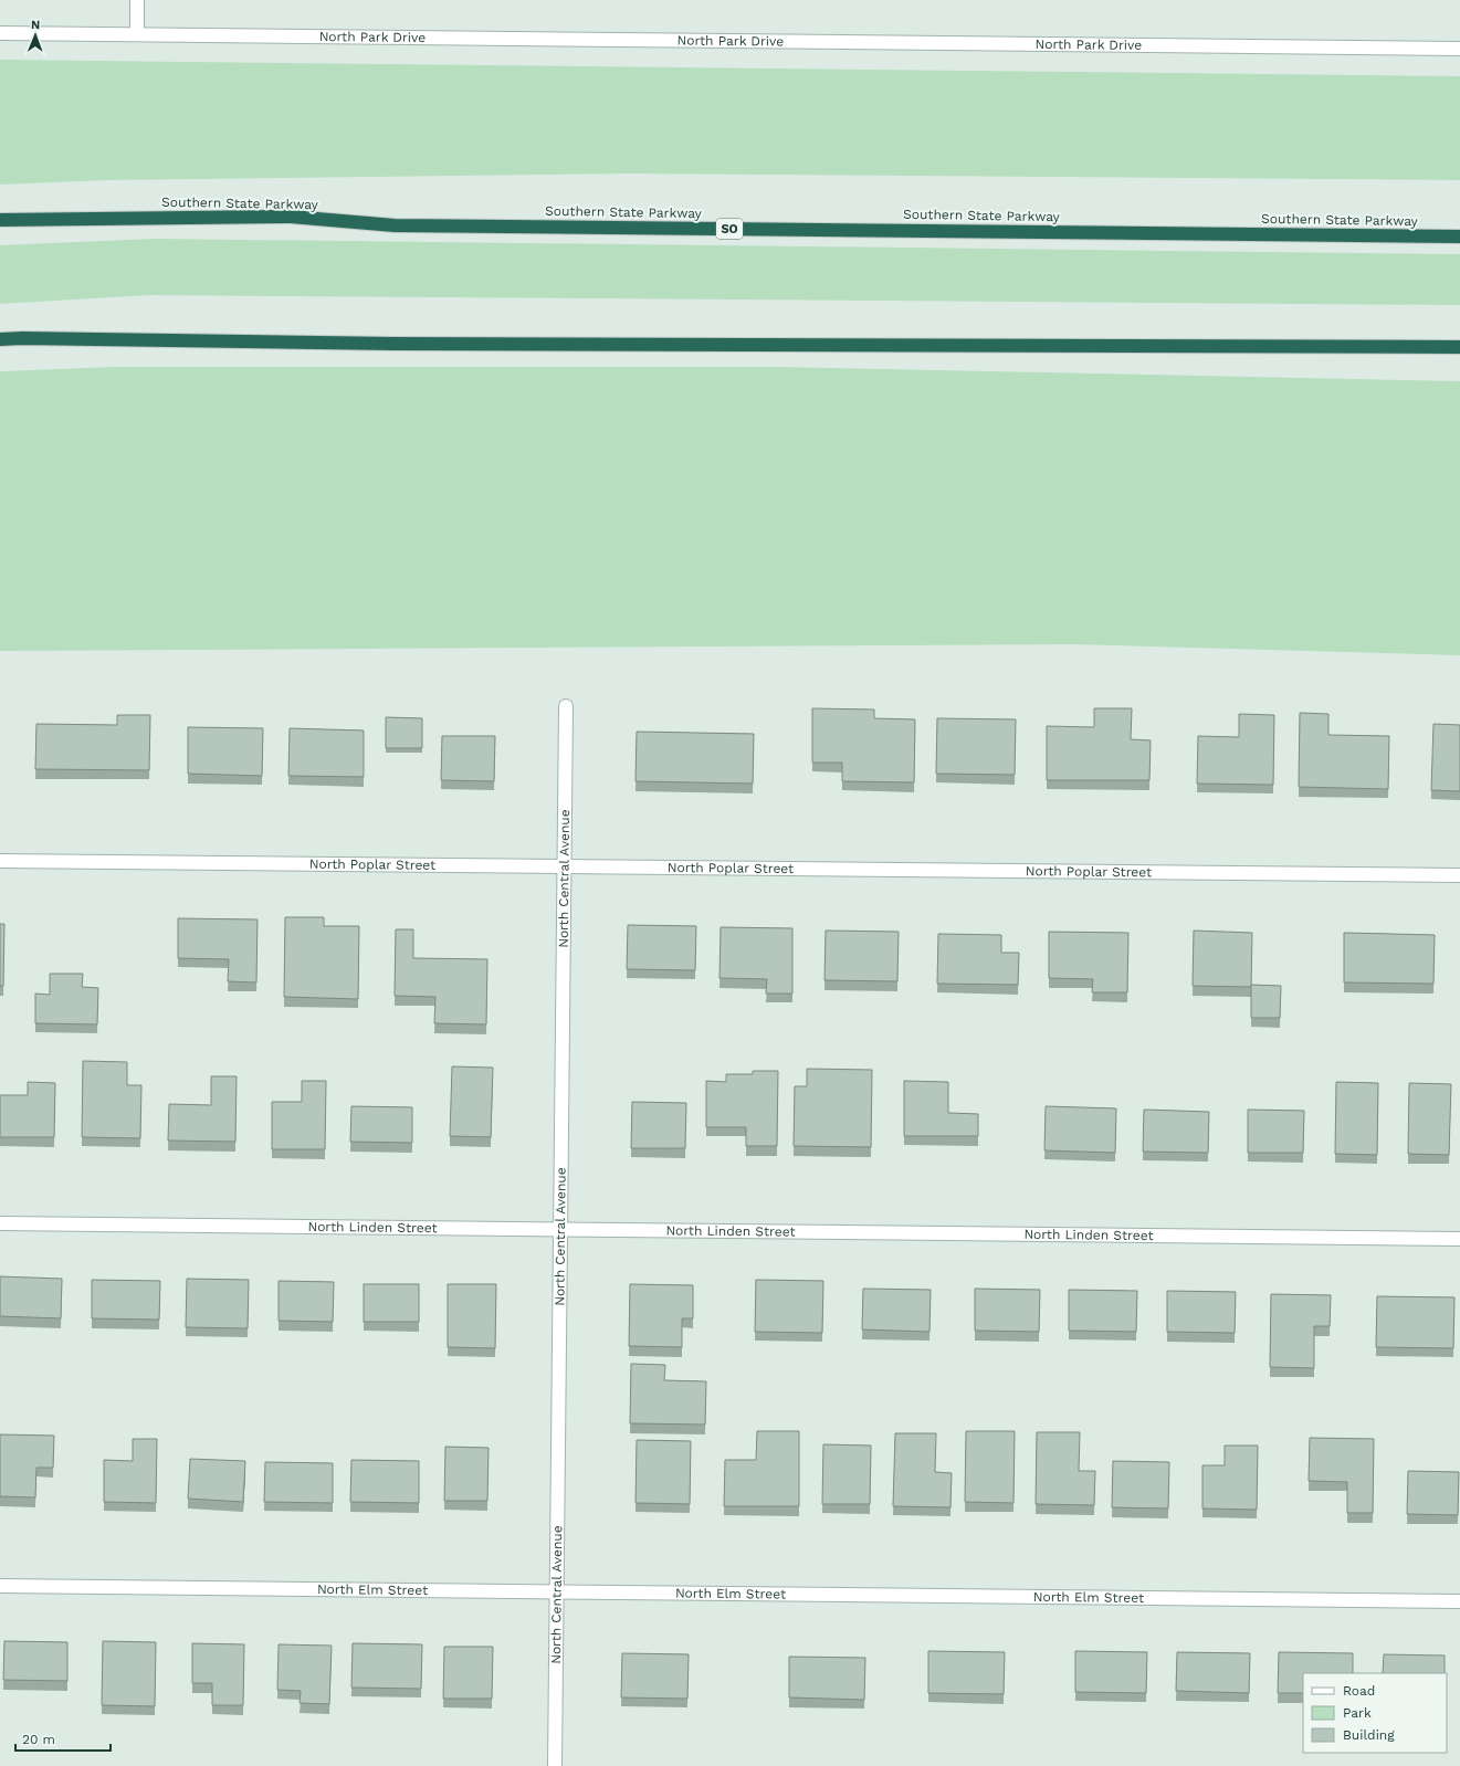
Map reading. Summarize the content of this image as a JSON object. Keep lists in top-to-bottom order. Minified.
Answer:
{"streets":{"highway":["Southern State Parkway","SO"],"street":["North Park Drive","North Poplar Street","North Central Avenue","North Linden Street","North Elm Street"]},"crossings":[["North Poplar Street","North Central Avenue"],["North Central Avenue","North Linden Street"],["North Central Avenue","North Elm Street"]],"legend":["Road","Park","Building"],"scale_bar":"20 m","north":"top"}
